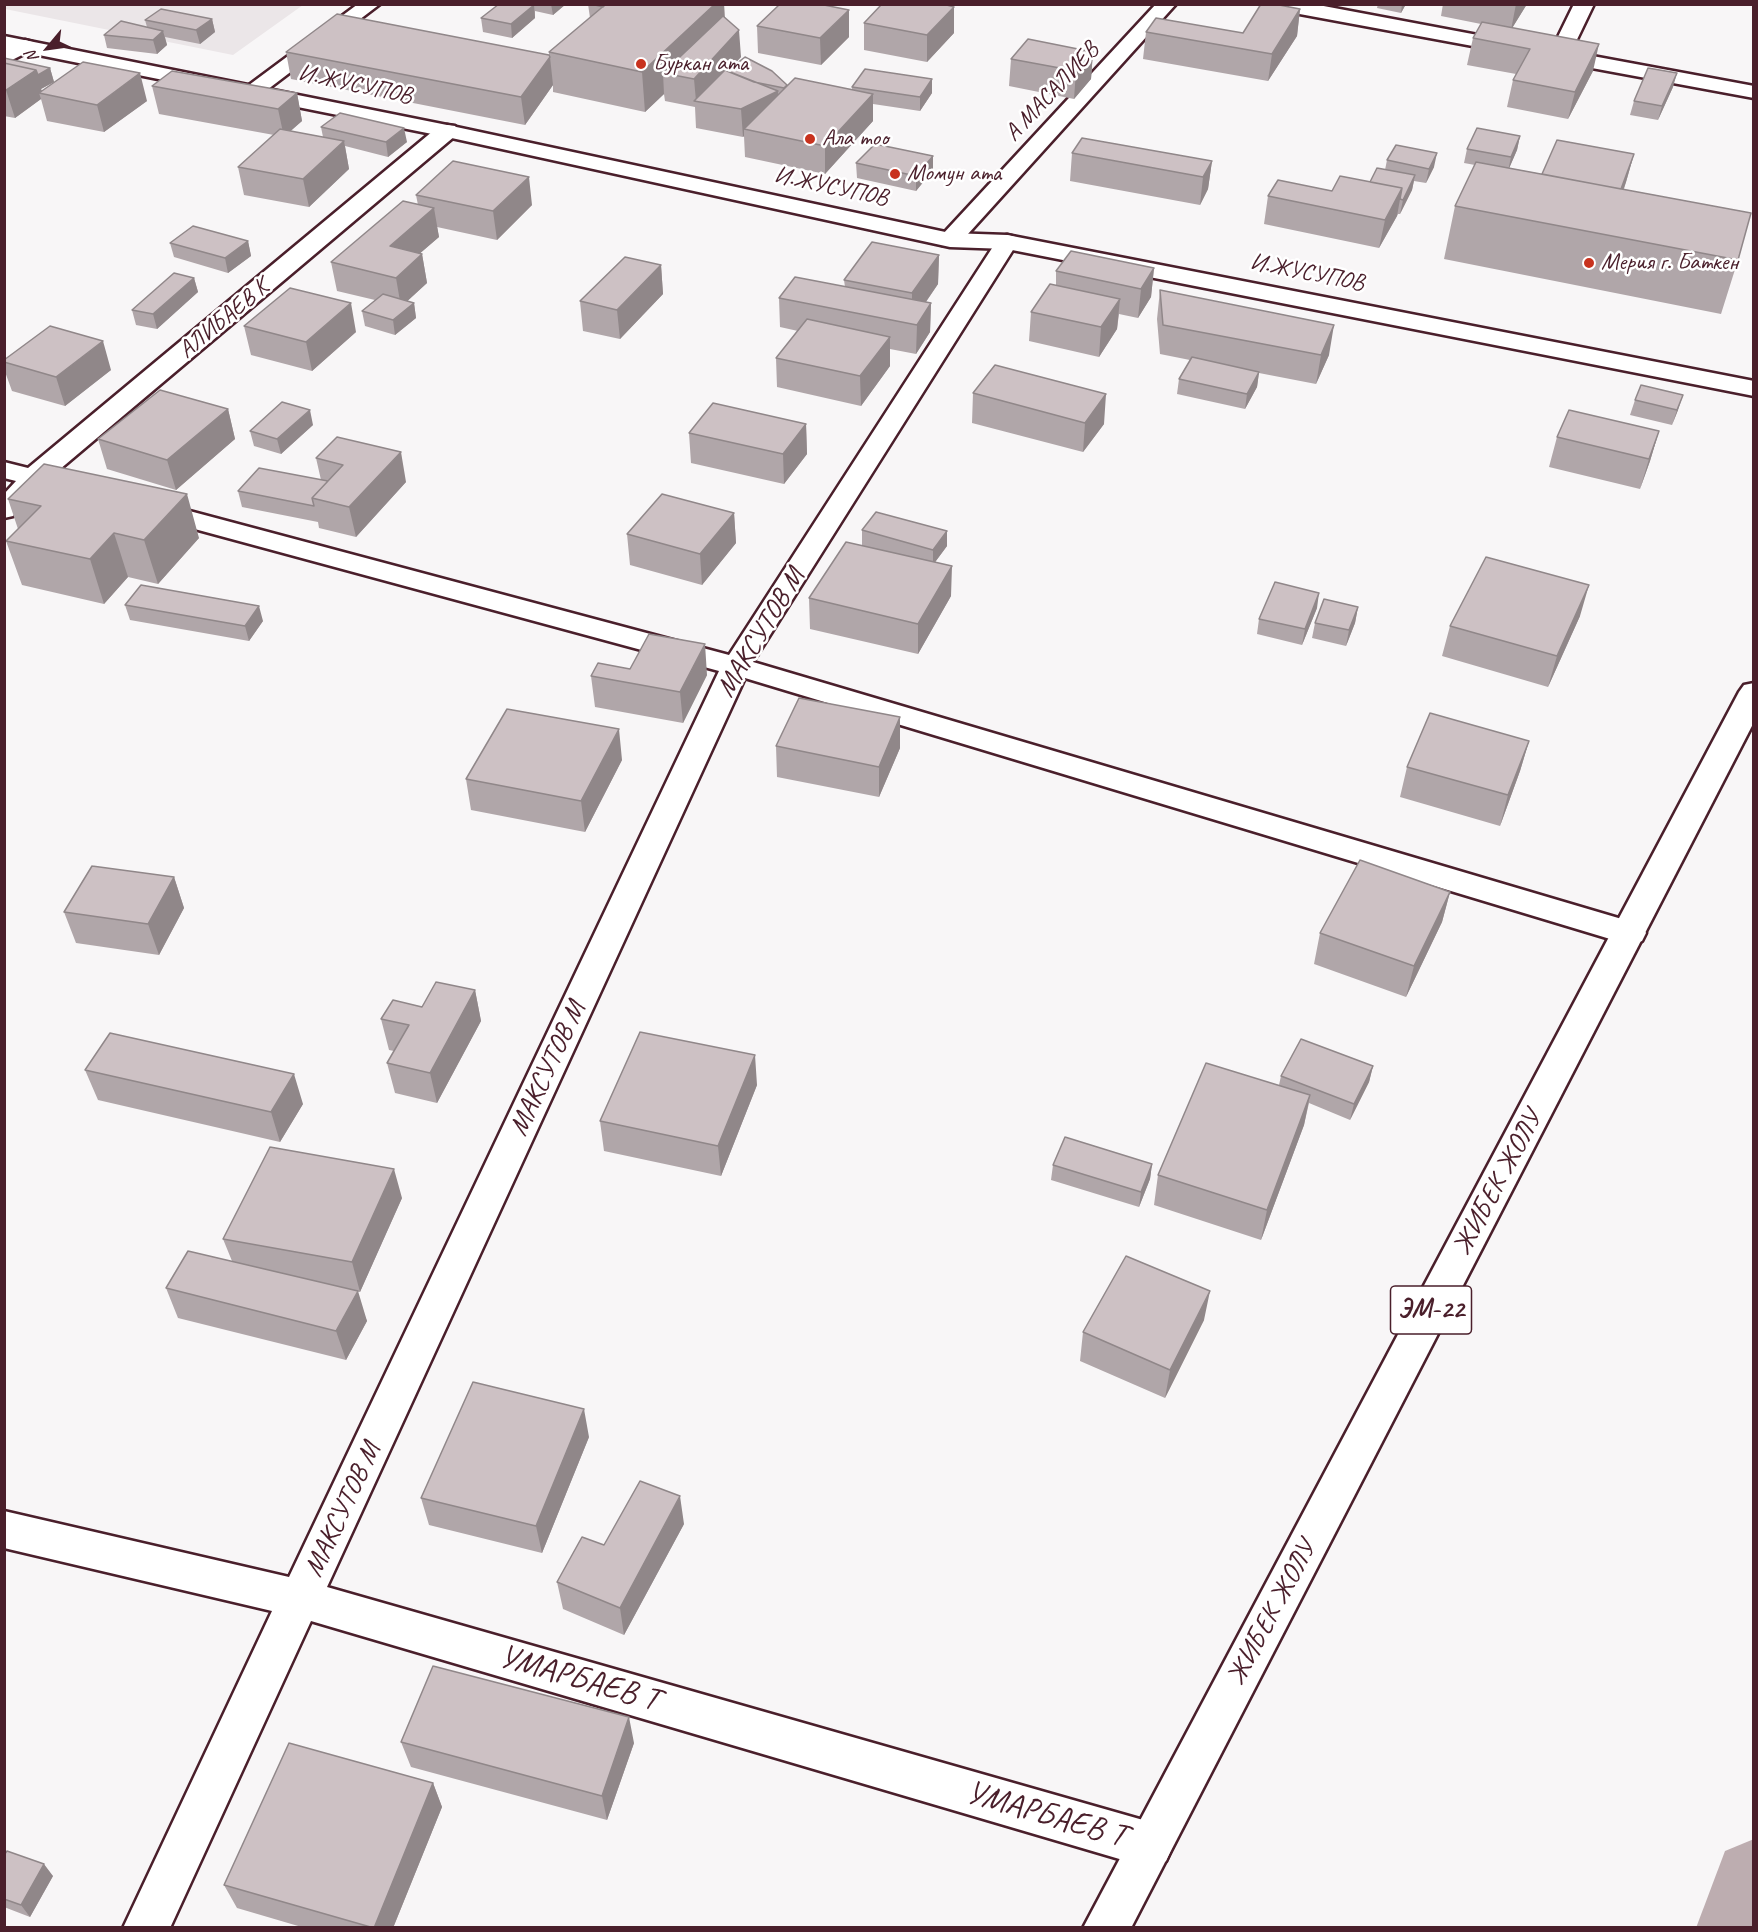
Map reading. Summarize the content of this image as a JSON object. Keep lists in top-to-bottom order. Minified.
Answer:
{"streets":{"street":["И.ЖУСУПОВ","А МАСАЛИЕВ","АЛИБАЕВ К","МАКСУТОВ М","ЖИБЕК ЖОЛУ","ЭМ-22","УМАРБАЕВ Т"]},"crossings":[["И.ЖУСУПОВ","А МАСАЛИЕВ"],["И.ЖУСУПОВ","АЛИБАЕВ К"],["И.ЖУСУПОВ","МАКСУТОВ М"],["МАКСУТОВ М","УМАРБАЕВ Т"],["ЖИБЕК ЖОЛУ","УМАРБАЕВ Т"]],"places":["Буркан ата","Ала тоо","Момун ата","Мерия г. Бaткен"],"north":"bottom left"}
